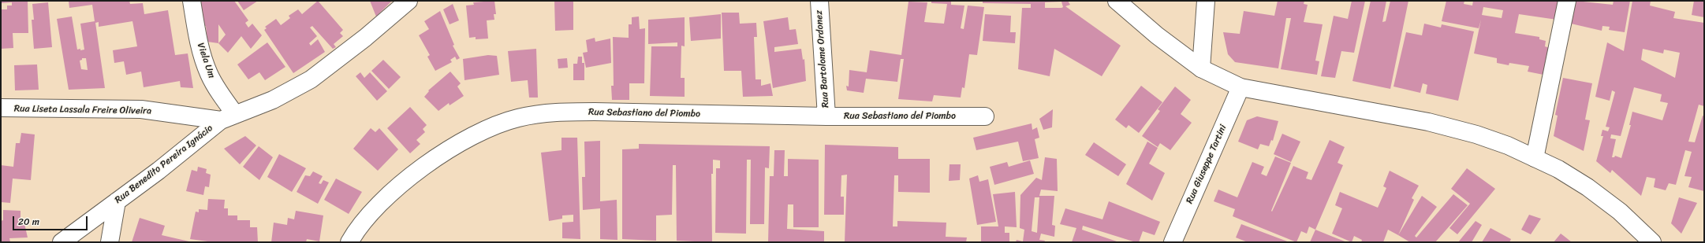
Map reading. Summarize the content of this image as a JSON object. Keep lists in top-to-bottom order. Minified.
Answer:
{"streets":{"street":["Rua Bartolome Ordonez","Viela Um","Rua Liseta Lassala Freire Oliveira","Rua Sebastiano del Piombo","Rua Benedito Pereira Ignácio","Rua Giuseppe Tartini"]},"crossings":[["Rua Bartolome Ordonez","Rua Sebastiano del Piombo"],["Viela Um","Rua Liseta Lassala Freire Oliveira"],["Viela Um","Rua Benedito Pereira Ignácio"],["Rua Liseta Lassala Freire Oliveira","Rua Benedito Pereira Ignácio"]],"scale_bar":"20 m"}
